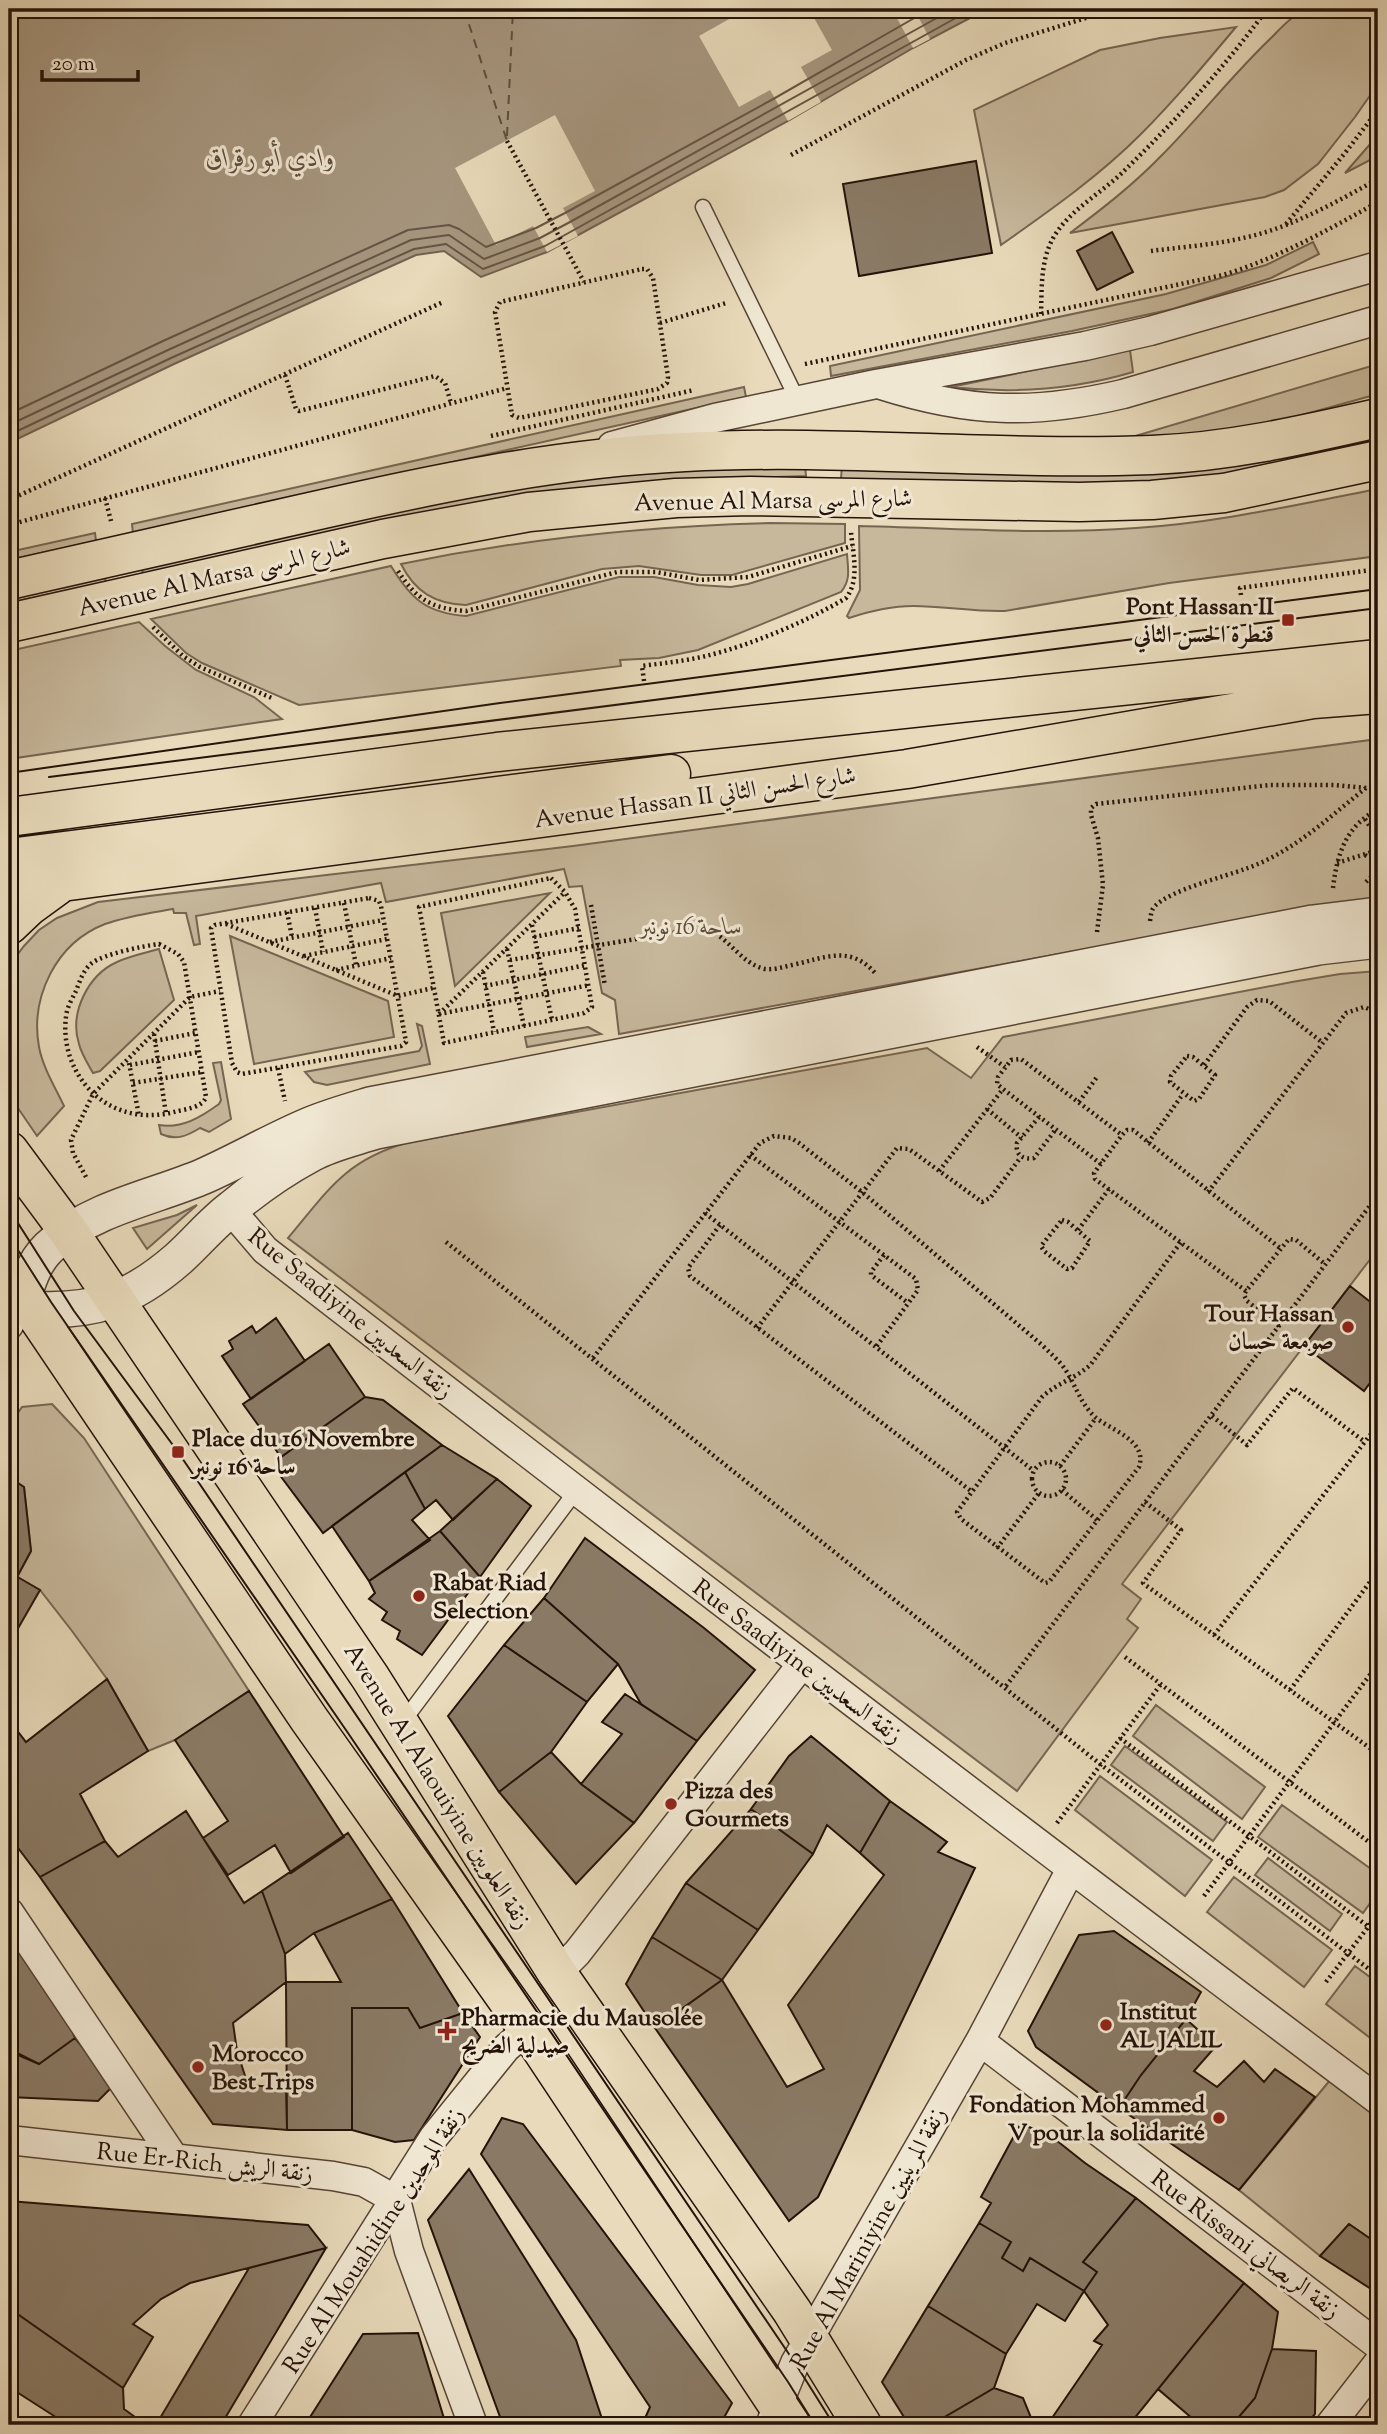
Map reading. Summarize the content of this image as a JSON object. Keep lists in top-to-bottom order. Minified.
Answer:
{"streets":{"main road":["Avenue Al Marsa شارع المرسى","Avenue Hassan II شارع الحسن الثاني","Avenue Al Alaouiyine زنقة العلويين"],"street":["Rue Saadiyine زنقة السعديين","Rue Er-Rich زنقة الريش","Rue Al Mariniyine زنقة المرينيين","Rue Al Mouahidine زنقة الموحدين","Rue Rissani زنقة الريصاني"]},"crossings":[["Rue Saadiyine زنقة السعديين","Rue Al Mariniyine زنقة المرينيين"],["Avenue Al Alaouiyine زنقة العلويين","Rue Al Mariniyine زنقة المرينيين"],["Rue Er-Rich زنقة الريش","Rue Al Mouahidine زنقة الموحدين"],["Rue Al Mariniyine زنقة المرينيين","Rue Rissani زنقة الريصاني"]],"water":["وادي أبو رقراق"],"parks":["ساحة 16 نونبر"],"places":{"transit":["Pont Hassan II قنطرة الحسن الثاني","Place du 16 Novembre ساحة 16 نونبر"],"other":["Tour Hassan صومعة حسان","Rabat Riad Selection","Pizza des Gourmets","Institut AL JALIL","Morocco Best Trips","Fondation Mohammed V pour la solidarité"],"health":["Pharmacie du Mausolée صيدلية الضريح"]},"scale_bar":"20 m"}
